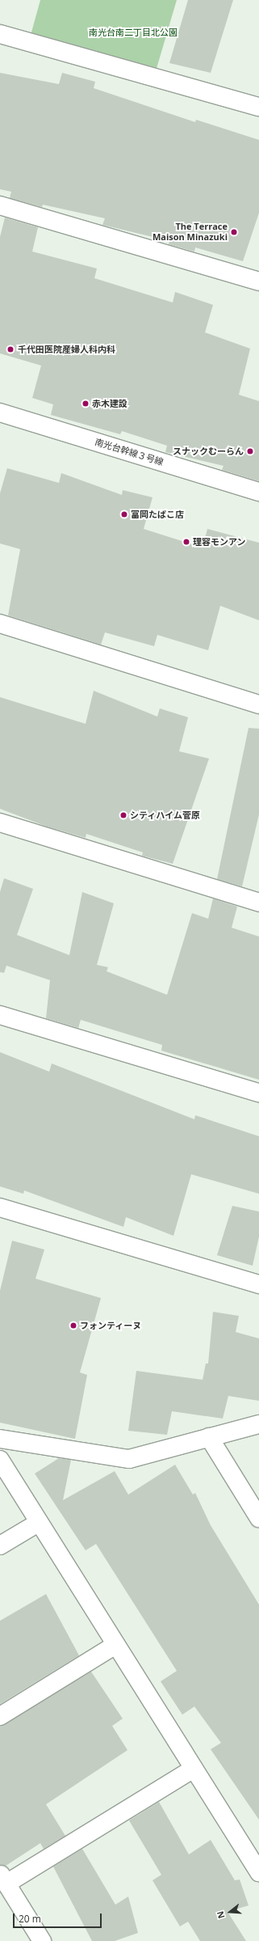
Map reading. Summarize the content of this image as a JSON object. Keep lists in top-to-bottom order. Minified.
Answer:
{"streets":{"street":["南光台幹線３号線"]},"parks":["南光台南二丁目北公園"],"places":["The Terrace Maison Minazuki","千代田医院産婦人科内科","赤木建設","スナックむーらん","冨岡たばこ店","理容モンアン","シティハイム菅原","フォンティーヌ"],"scale_bar":"20 m","north":"left"}
